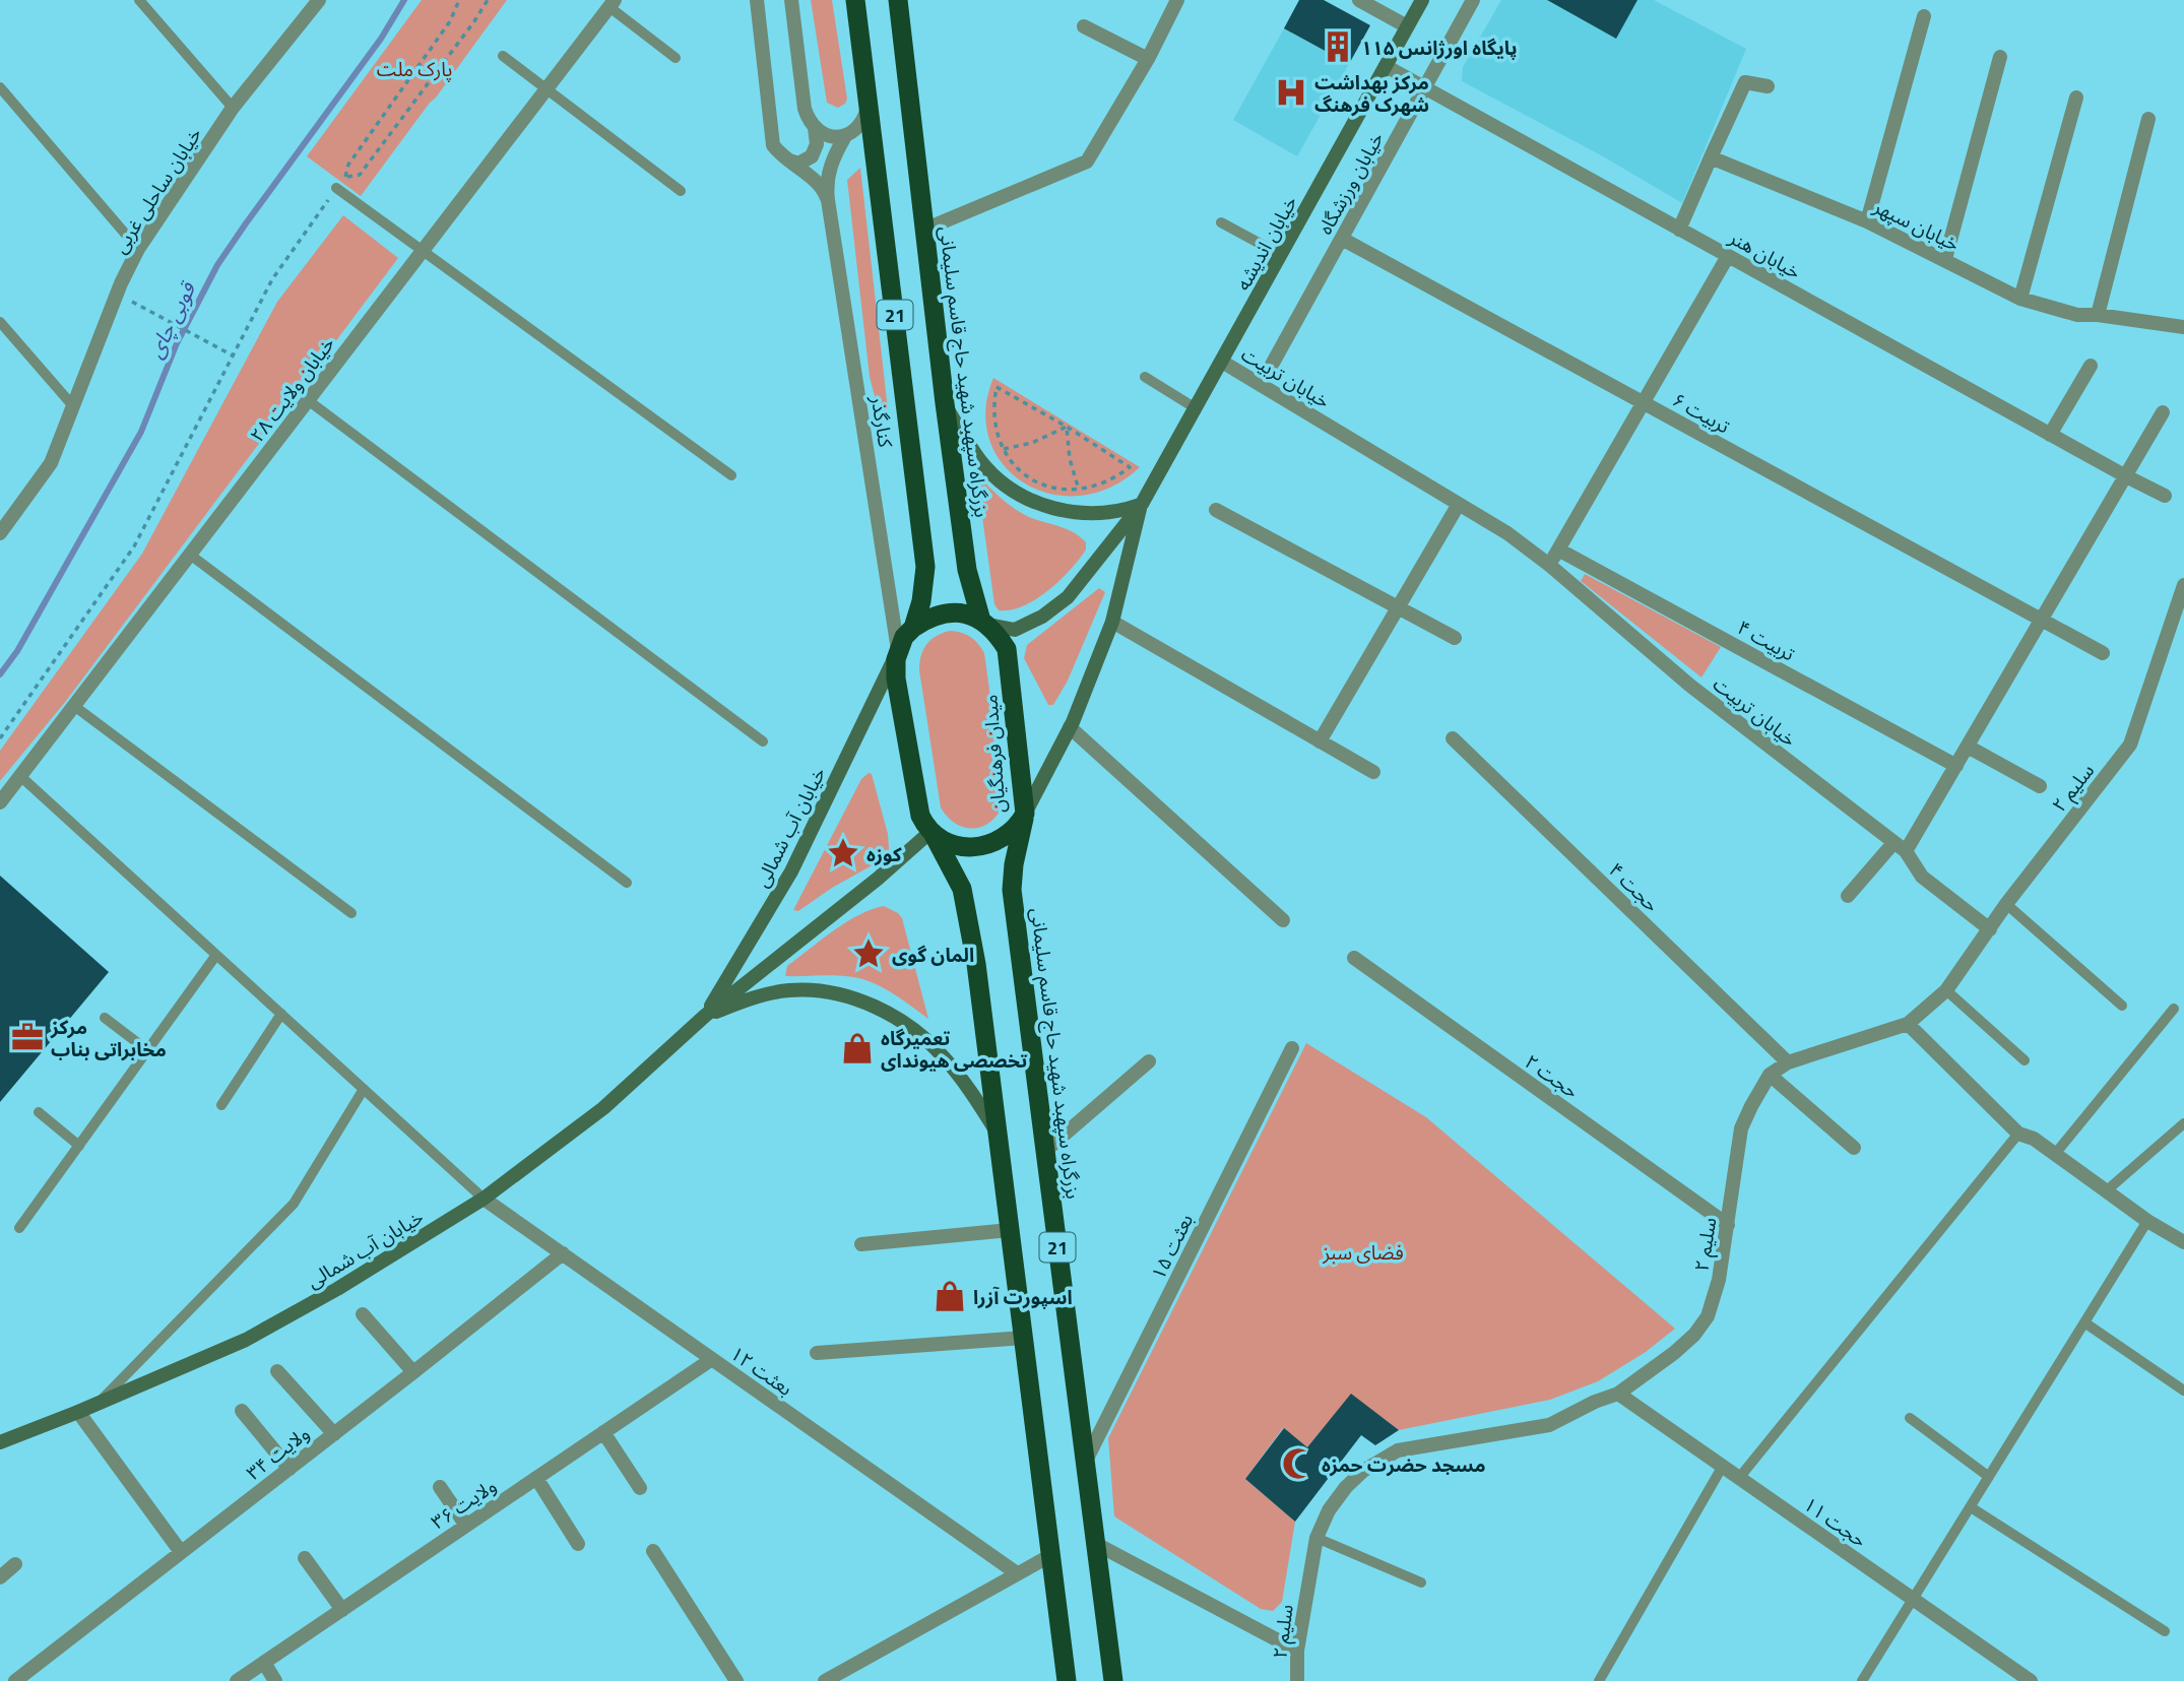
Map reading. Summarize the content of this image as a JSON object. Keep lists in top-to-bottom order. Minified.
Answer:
{"streets":{"highway":["21","بزرگراه سپهبد شهید حاج قاسم سلیمانی","میدان فرهنگیان"],"main road":["خیابان اندیشه","خیابان آب شمالی"],"street":["خیابان ورزشگاه","خیابان ساحلی غربی","خیابان سپهر","خیابان هنر","خیابان تربیت","خیابان ولایت ۲۸","تربیت ۶","کنارگذر","تربیت ۴","سلیم ۲","حجت ۴","حجت ۲","بعثت ۱۵","بعثت ۱۲","ولایت ۳۴","ولایت ۳۶","حجت ۱۱"]},"crossings":[["خیابان ورزشگاه","خیابان هنر"],["خیابان ورزشگاه","خیابان تربیت"],["خیابان ورزشگاه","تربیت ۶"],["خیابان اندیشه","خیابان هنر"],["خیابان اندیشه","بزرگراه سپهبد شهید حاج قاسم سلیمانی"],["خیابان اندیشه","خیابان تربیت"],["خیابان اندیشه","میدان فرهنگیان"],["21","کنارگذر"],["21","میدان فرهنگیان"],["21","خیابان آب شمالی"],["بزرگراه سپهبد شهید حاج قاسم سلیمانی","میدان فرهنگیان"],["بزرگراه سپهبد شهید حاج قاسم سلیمانی","بعثت ۱۵"],["خیابان تربیت","سلیم ۲"],["کنارگذر","خیابان آب شمالی"],["میدان فرهنگیان","خیابان آب شمالی"],["سلیم ۲","حجت ۴"],["سلیم ۲","حجت ۲"],["سلیم ۲","حجت ۱۱"],["خیابان آب شمالی","بعثت ۱۲"],["بعثت ۱۲","ولایت ۳۴"],["بعثت ۱۲","ولایت ۳۶"]],"water":["قوبی چای"],"parks":["پارک ملت","فضای سبز"],"places":{"building":["پایگاه اورژانس ۱۱۵"],"hospital":["مرکز بهداشت شهرک فرهنگ"],"place":["کوزه","المان گوی"],"office":["مرکز مخابراتی بناب"],"shop":["تعمیرگاه تخصصی هیوندای","اسپورت آزرا"],"mosque":["مسجد حضرت حمزه"]}}
